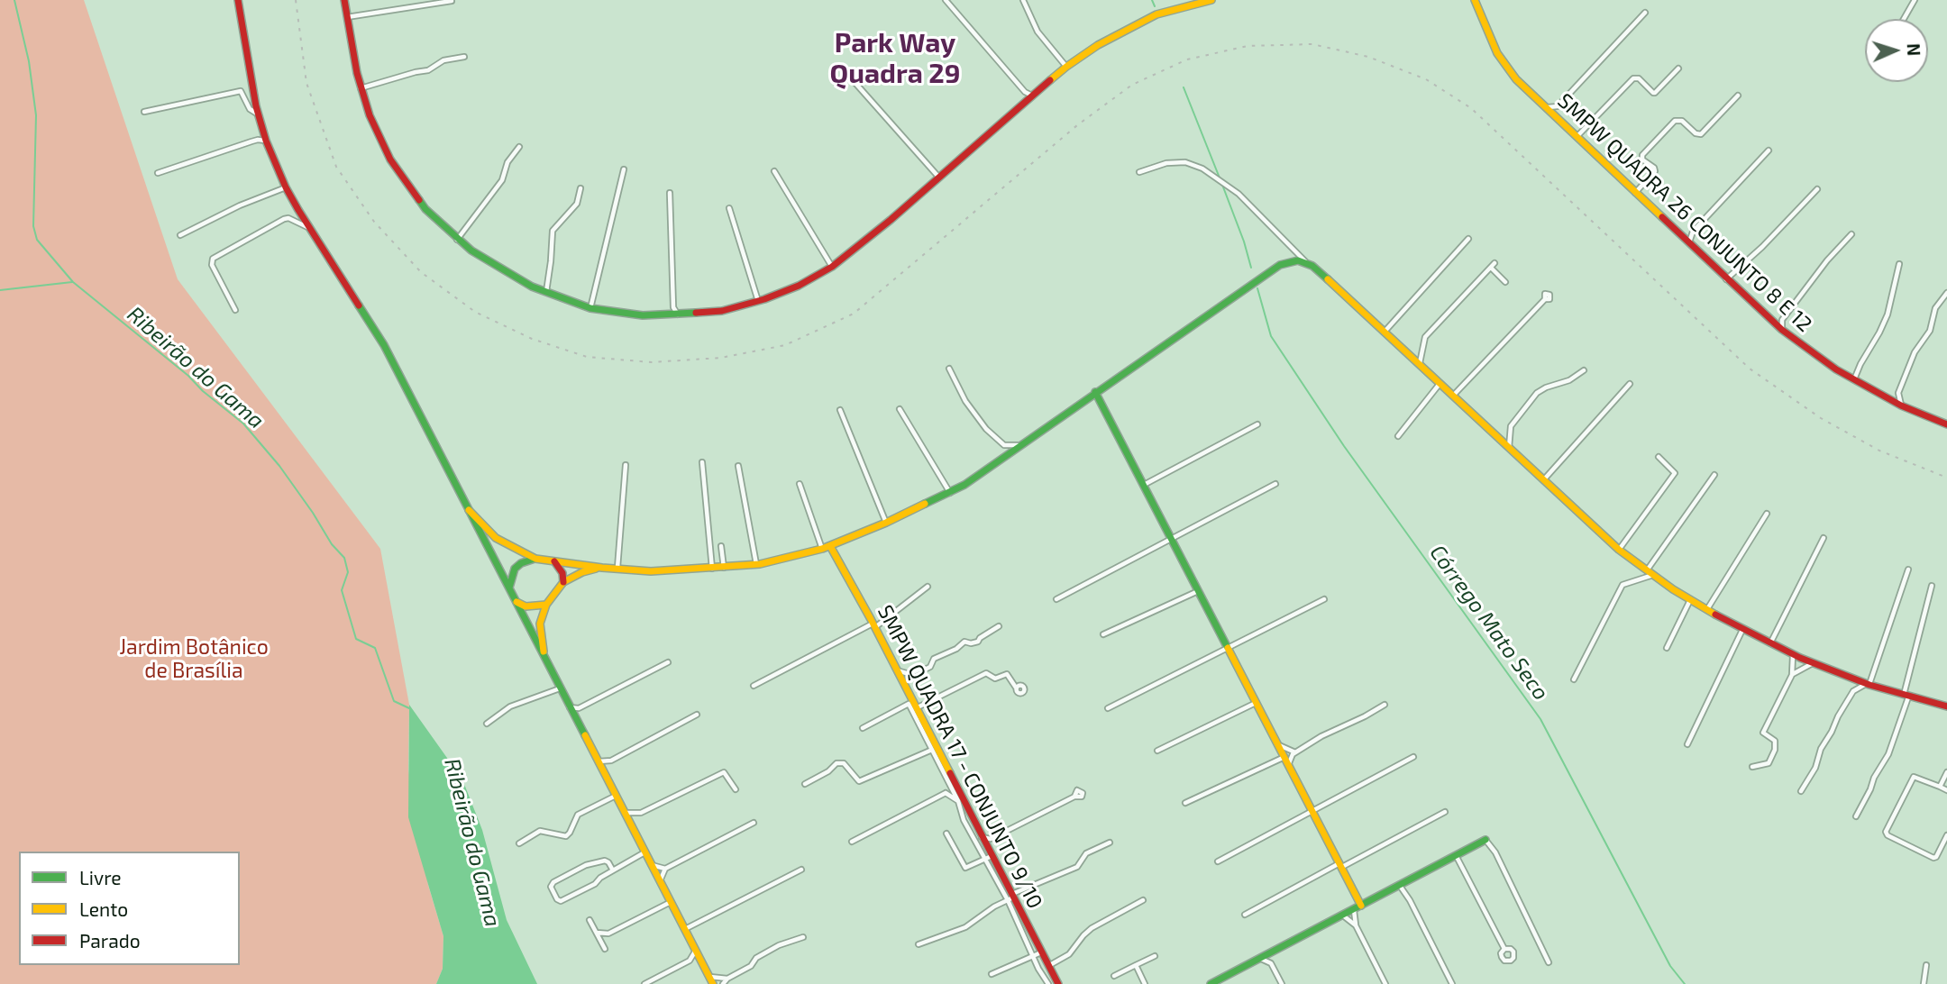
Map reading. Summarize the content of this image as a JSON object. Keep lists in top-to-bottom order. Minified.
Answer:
{"streets":{"street":["SMPW QUADRA 26 CONJUNTO 8 E 12","SMPW QUADRA 17 - CONJUNTO 9/10"]},"districts":["Park Way Quadra 29"],"water":["Ribeirão do Gama","Córrego Mato Seco"],"parks":["Jardim Botânico de Brasília"],"legend":["Livre","Lento","Parado"],"north":"right"}
